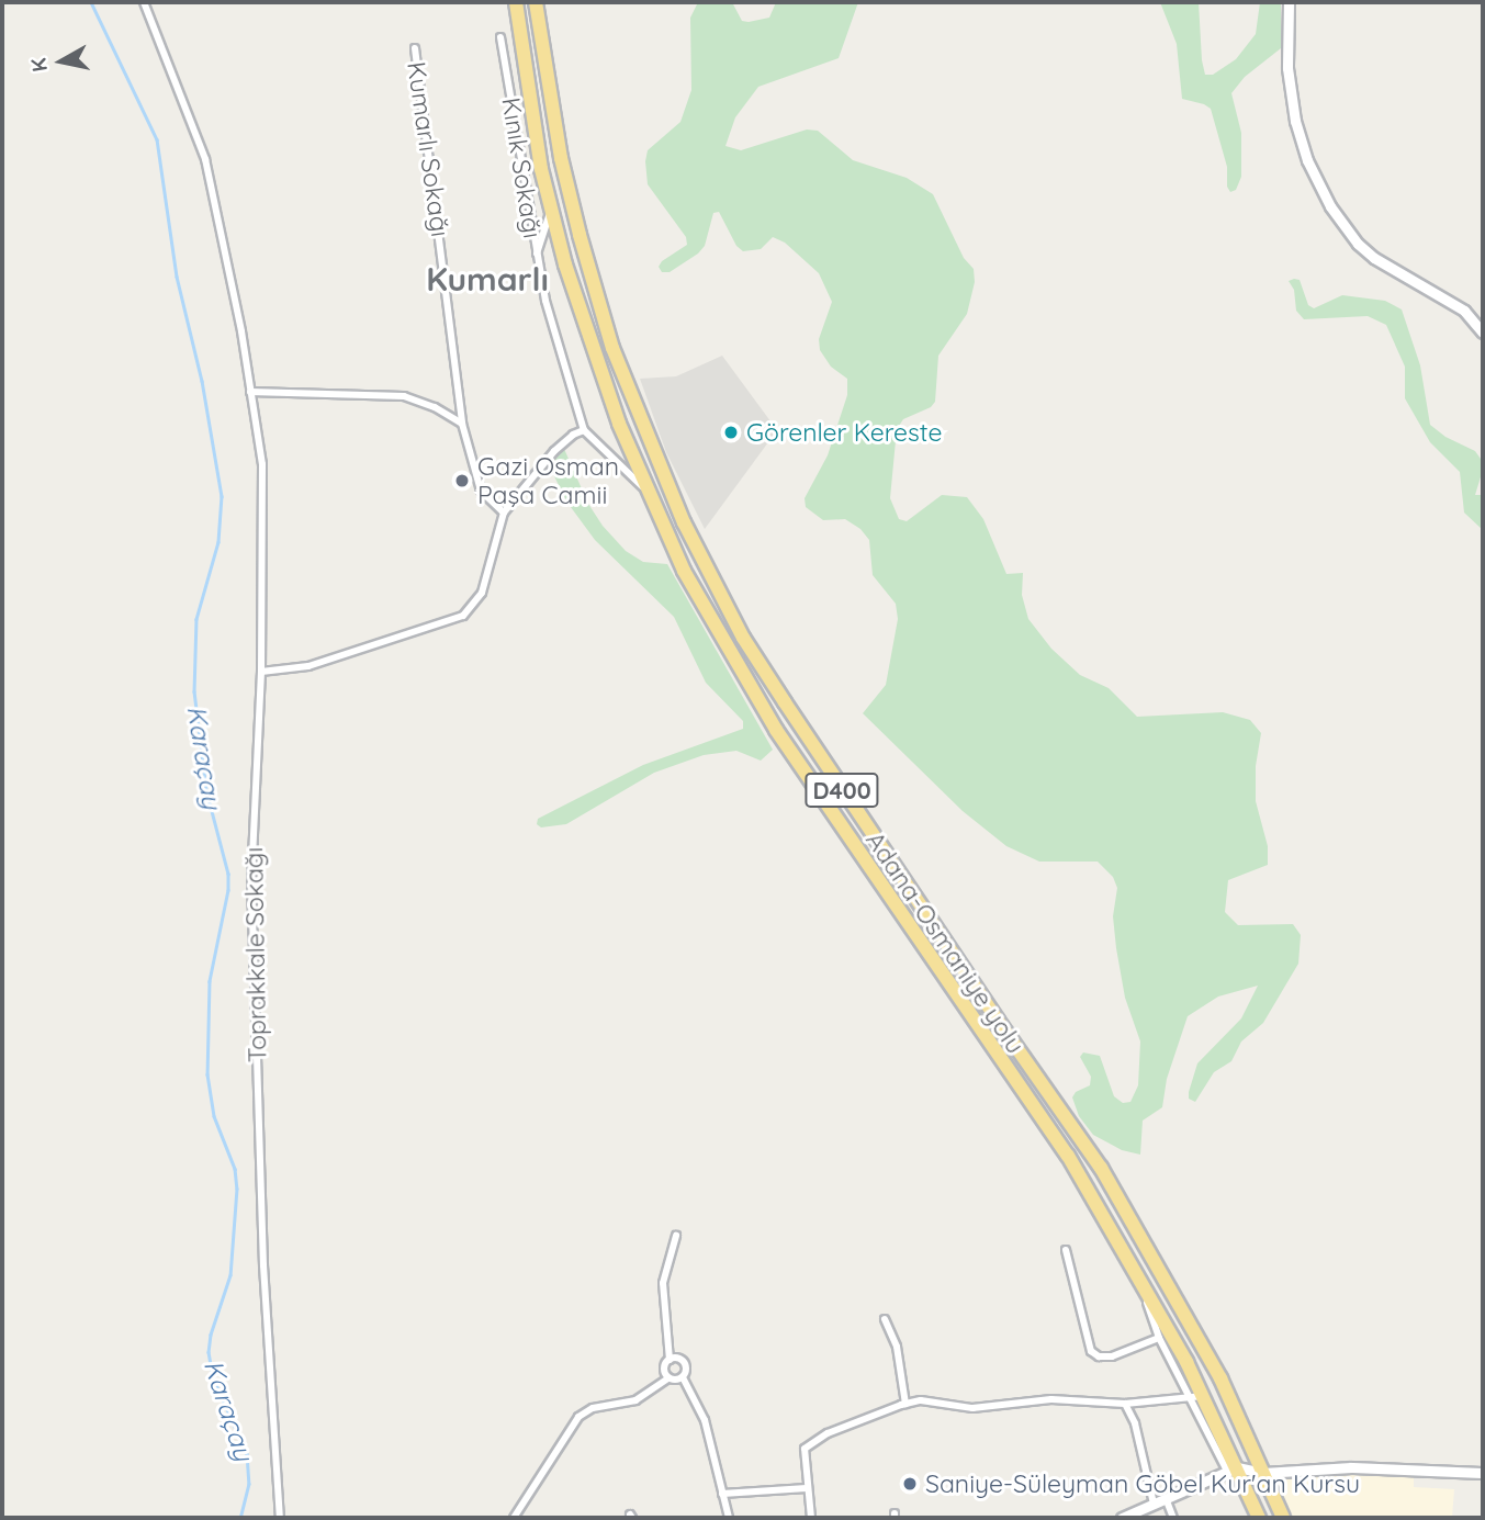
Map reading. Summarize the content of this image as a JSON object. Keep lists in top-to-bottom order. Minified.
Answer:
{"streets":{"highway":["D400","Adana-Osmaniye yolu"],"street":["Kumarlı Sokağı","Kınık Sokağı","Toprakkale Sokağı"]},"crossings":[["Kınık Sokağı","Adana-Osmaniye yolu"]],"districts":["Kumarlı"],"water":["Karaçay"],"places":["Görenler Kereste","Gazi Osman Paşa Camii","Saniye-Süleyman Göbel Kur'an Kursu"],"north":"left"}
